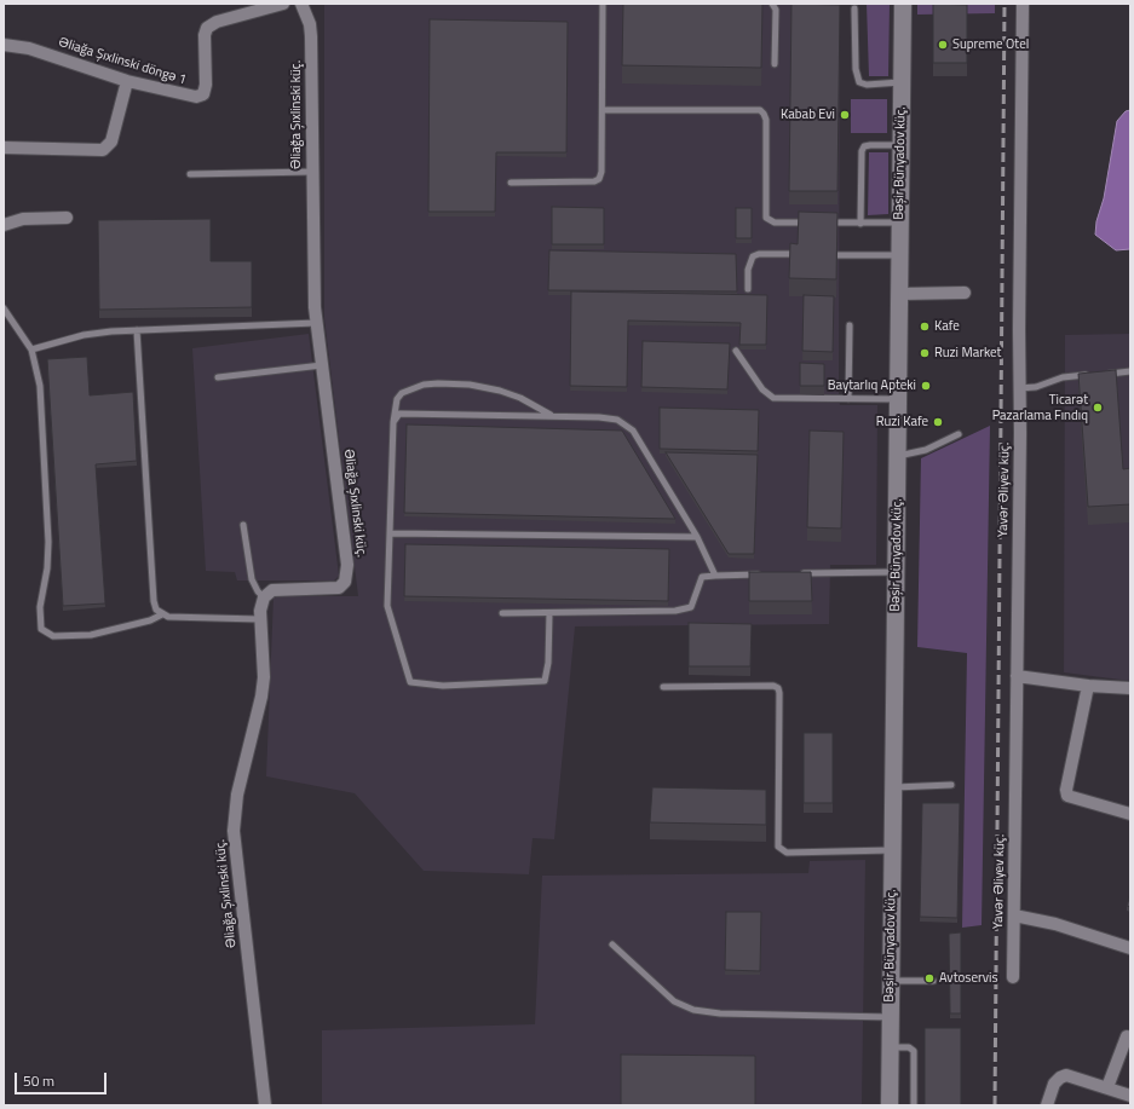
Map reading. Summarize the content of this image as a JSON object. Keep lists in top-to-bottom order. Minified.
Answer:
{"streets":{"street":["Əliağa Şıxlinski döngə 1","Əliağa Şıxlinski küç.","Bəşir Bünyadov küç.","Yavər Əliyev küç."]},"places":["Supreme Otel","Kabab Evi","Kafe","Ruzi Market","Baytarlıq Apteki","Ticarət Pazarlama Fındıq","Ruzi Kafe","Avtoservis"],"scale_bar":"50 m"}
